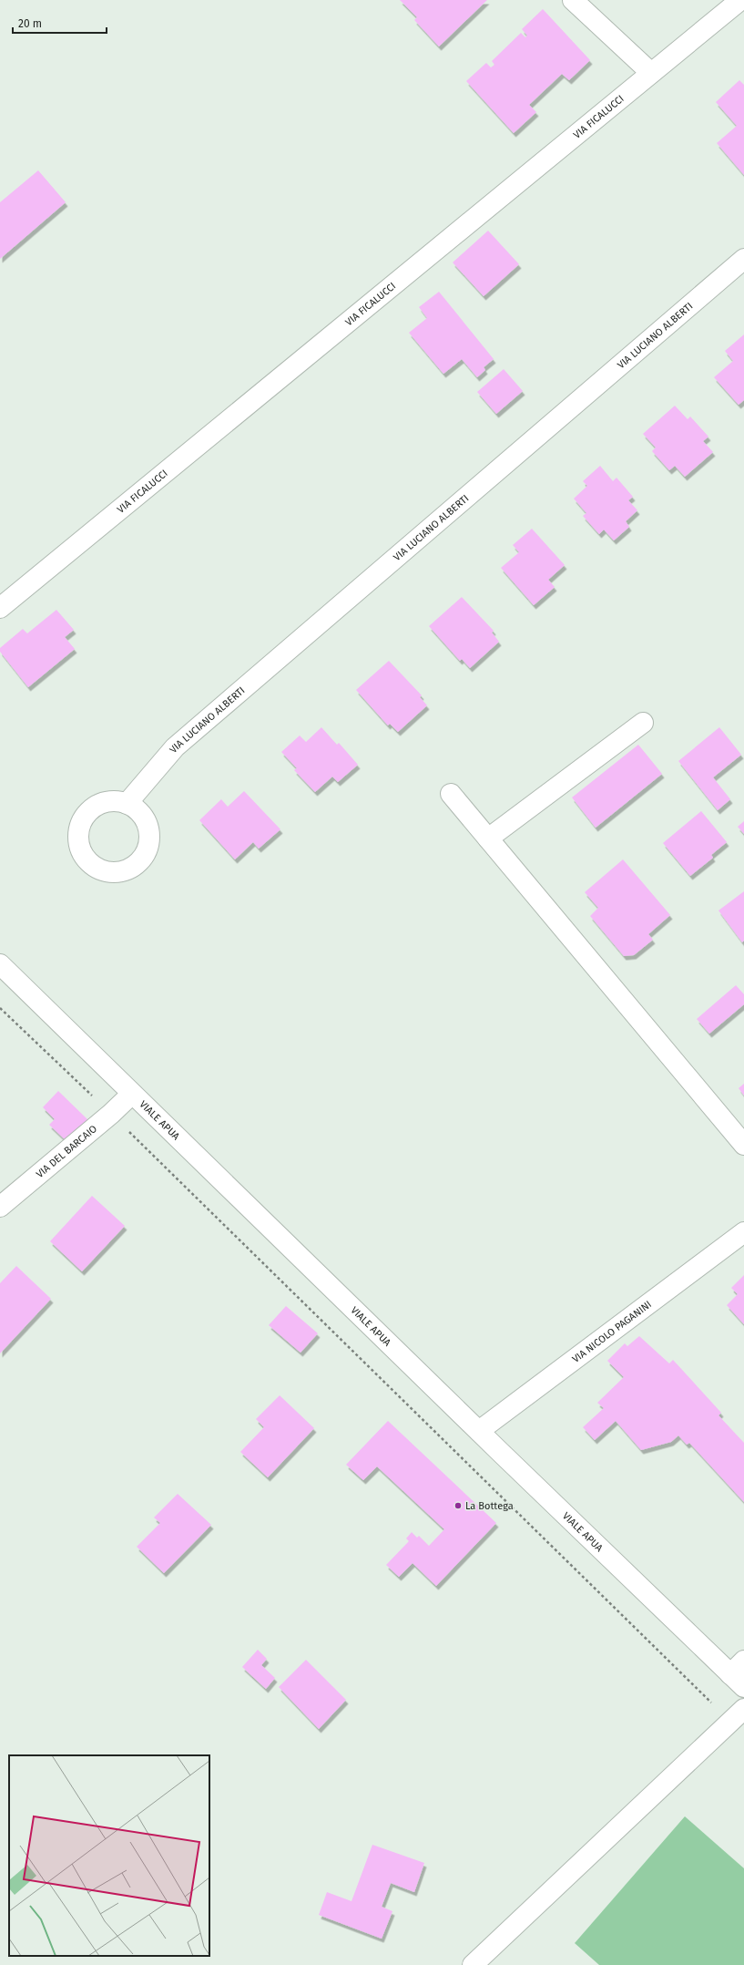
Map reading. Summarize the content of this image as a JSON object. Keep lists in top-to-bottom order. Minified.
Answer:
{"streets":{"street":["VIA FICALUCCI","VIA LUCIANO ALBERTI","VIALE APUA","VIA DEL BARCAIO","VIA NICOLO PAGANINI"]},"crossings":[["VIALE APUA","VIA DEL BARCAIO"],["VIALE APUA","VIA NICOLO PAGANINI"]],"places":["La Bottega"],"scale_bar":"20 m"}
